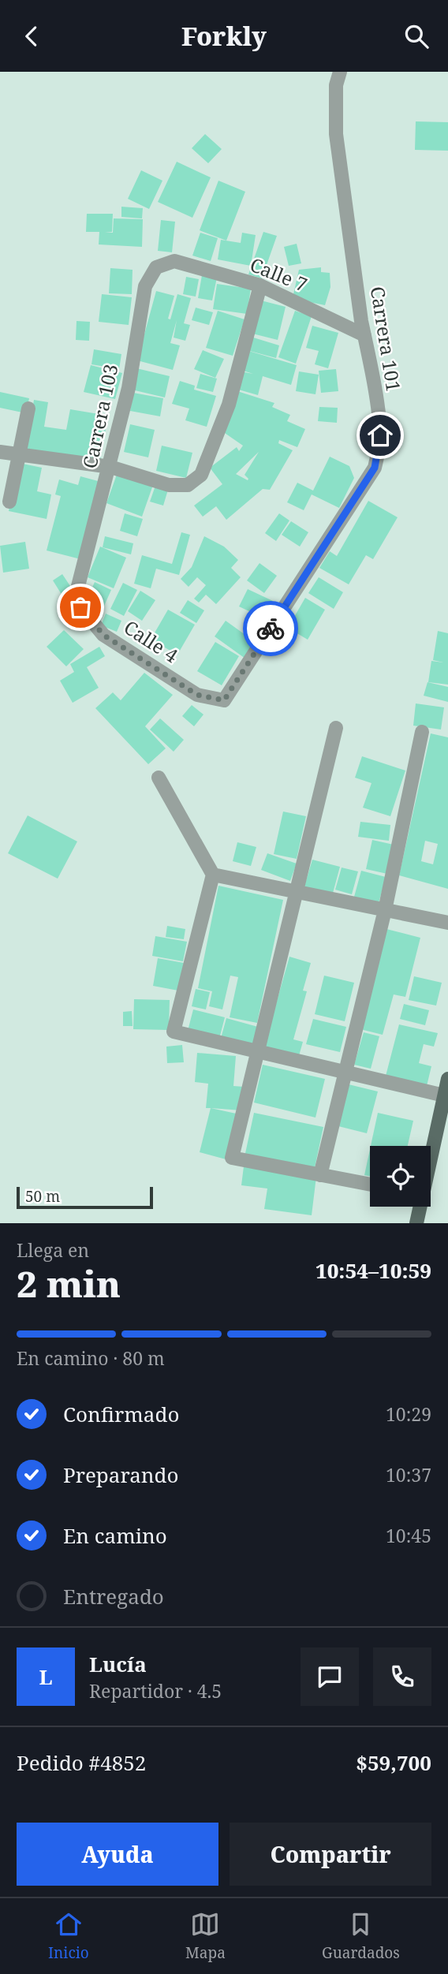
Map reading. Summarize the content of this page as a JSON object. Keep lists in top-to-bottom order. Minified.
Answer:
{"streets":{"street":["Calle 7","Carrera 101","Carrera 103","Calle 4"]},"crossings":[["Calle 7","Carrera 101"],["Calle 7","Carrera 103"],["Carrera 101","Calle 4"],["Carrera 103","Calle 4"]],"scale_bar":"50 m","page":{"header":"Forkly","scale":"50 m","heading":["2 min","Llega en","10:54–10:59"],"panel":["Lucía","Repartidor · 4.5","Pedido #4852","$59,700"],"bar":"En camino · 80 m","list":[["Confirmado","10:29"],["Preparando","10:37"],["En camino","10:45"],"Entregado"],"round":"L","buttons":["Ayuda","Compartir"],"tabs":["Inicio","Mapa","Guardados"]}}
